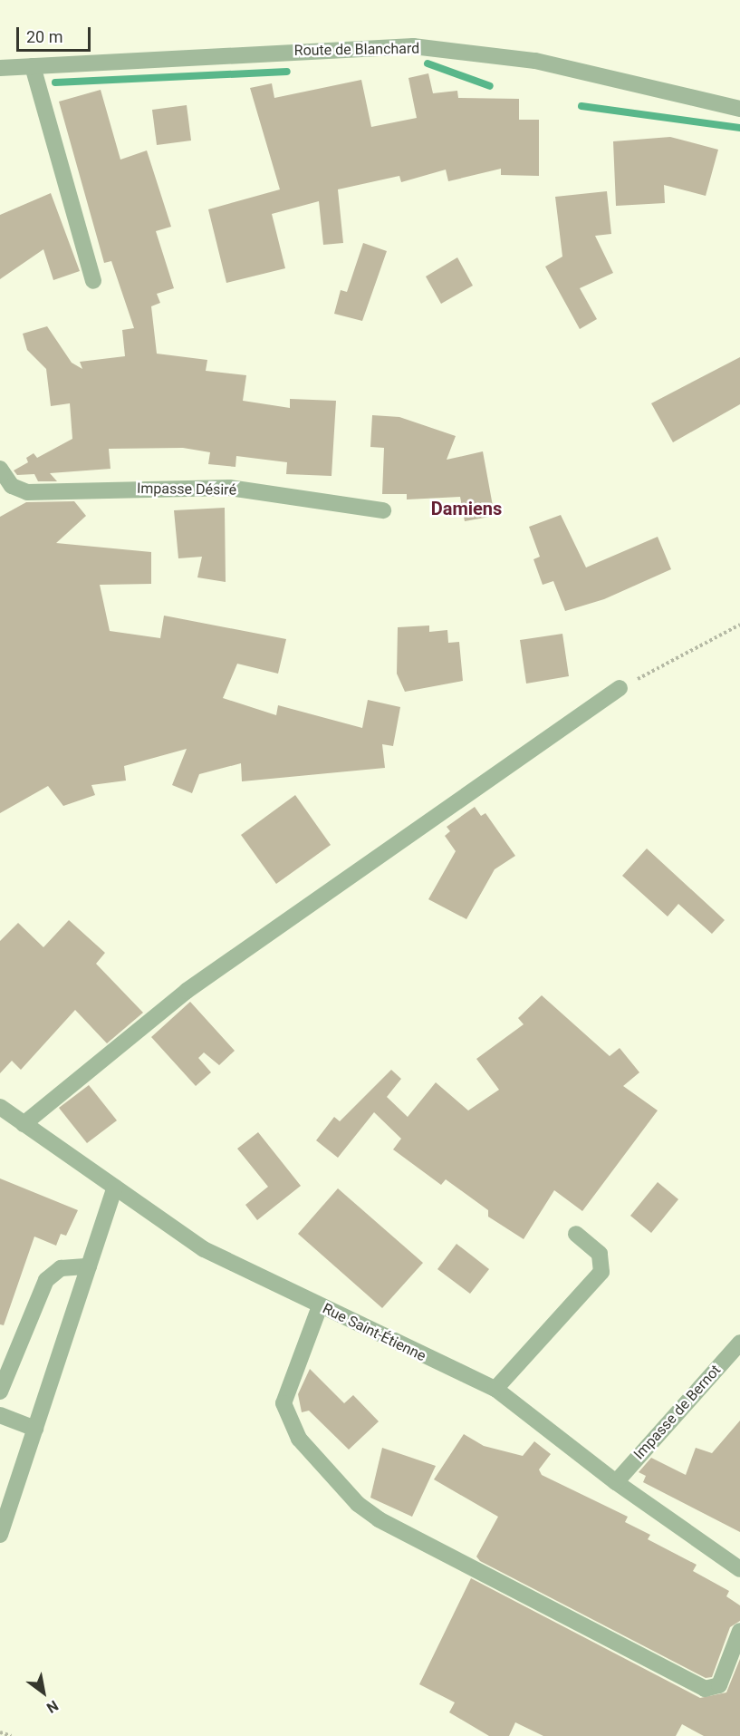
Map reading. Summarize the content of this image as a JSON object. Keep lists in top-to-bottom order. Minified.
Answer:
{"streets":{"street":["Route de Blanchard","Impasse Désiré","Rue Saint-Étienne","Impasse de Bernot"]},"crossings":[["Rue Saint-Étienne","Impasse de Bernot"]],"districts":["Damiens"],"scale_bar":"20 m","north":"bottom right"}
